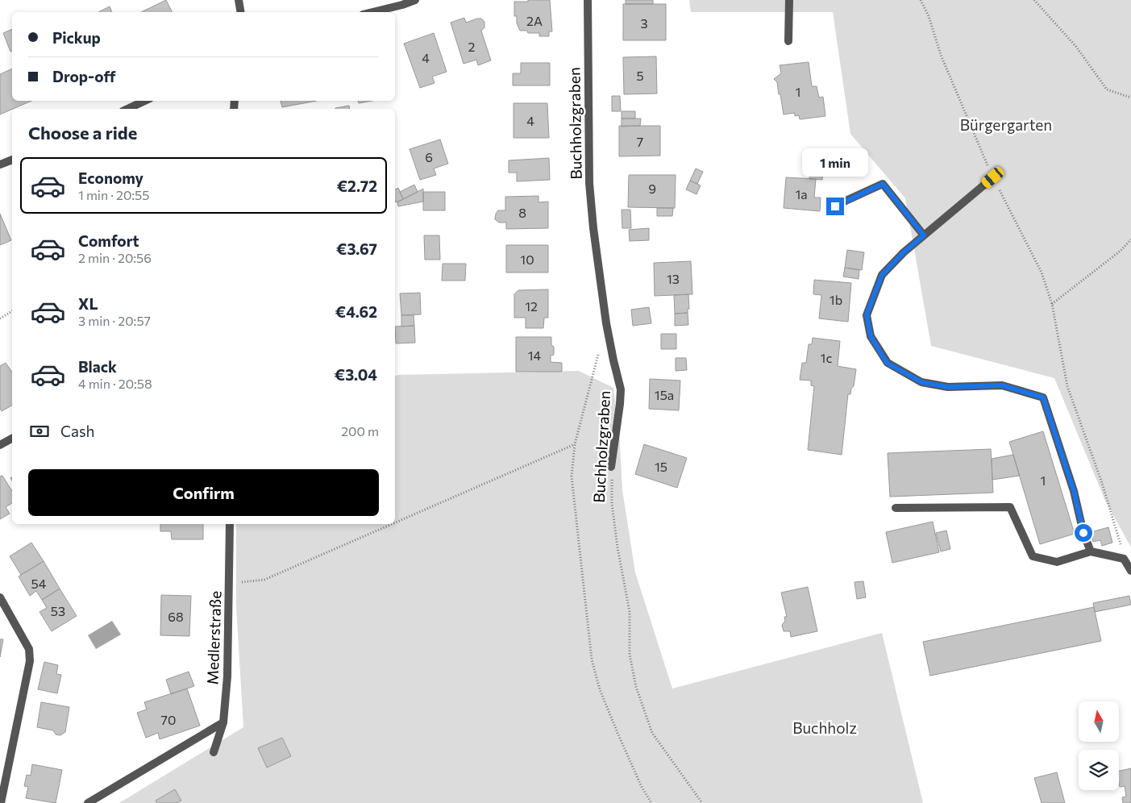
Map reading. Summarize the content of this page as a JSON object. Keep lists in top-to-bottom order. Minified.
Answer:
{"streets":{"street":["Buchholzgraben","Medlerstraße"]},"parks":["Bürgergarten","Buchholz"],"house_numbers":["2A","3","2","4","5","1","4","7","6","9","1a","8","10","13","1b","12","14","1c","15a","15","1","54","53","68","70"],"north":"top","page":{"banner":["Pickup","Drop-off"],"heading":"Choose a ride","bubble":"1 min","list":[{"name":"Economy","note":"1 min · 20:55","value":"€2.72"},{"name":"Comfort","note":"2 min · 20:56","value":"€3.67"},{"name":"XL","note":"3 min · 20:57","value":"€4.62"},{"name":"Black","note":"4 min · 20:58","value":"€3.04"}],"pay":["Cash","200 m"],"buttons":"Confirm"}}
